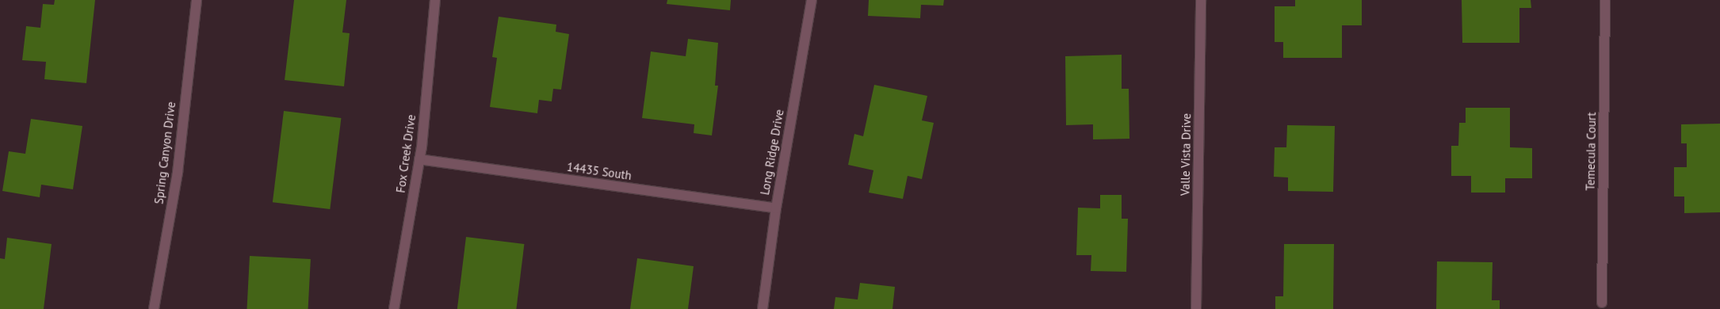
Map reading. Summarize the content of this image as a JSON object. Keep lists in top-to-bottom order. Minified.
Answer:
{"streets":{"street":["Temecula Court","Long Ridge Drive","Spring Canyon Drive","Fox Creek Drive","Valle Vista Drive","14435 South"]},"crossings":[["Long Ridge Drive","14435 South"],["Fox Creek Drive","14435 South"]]}
